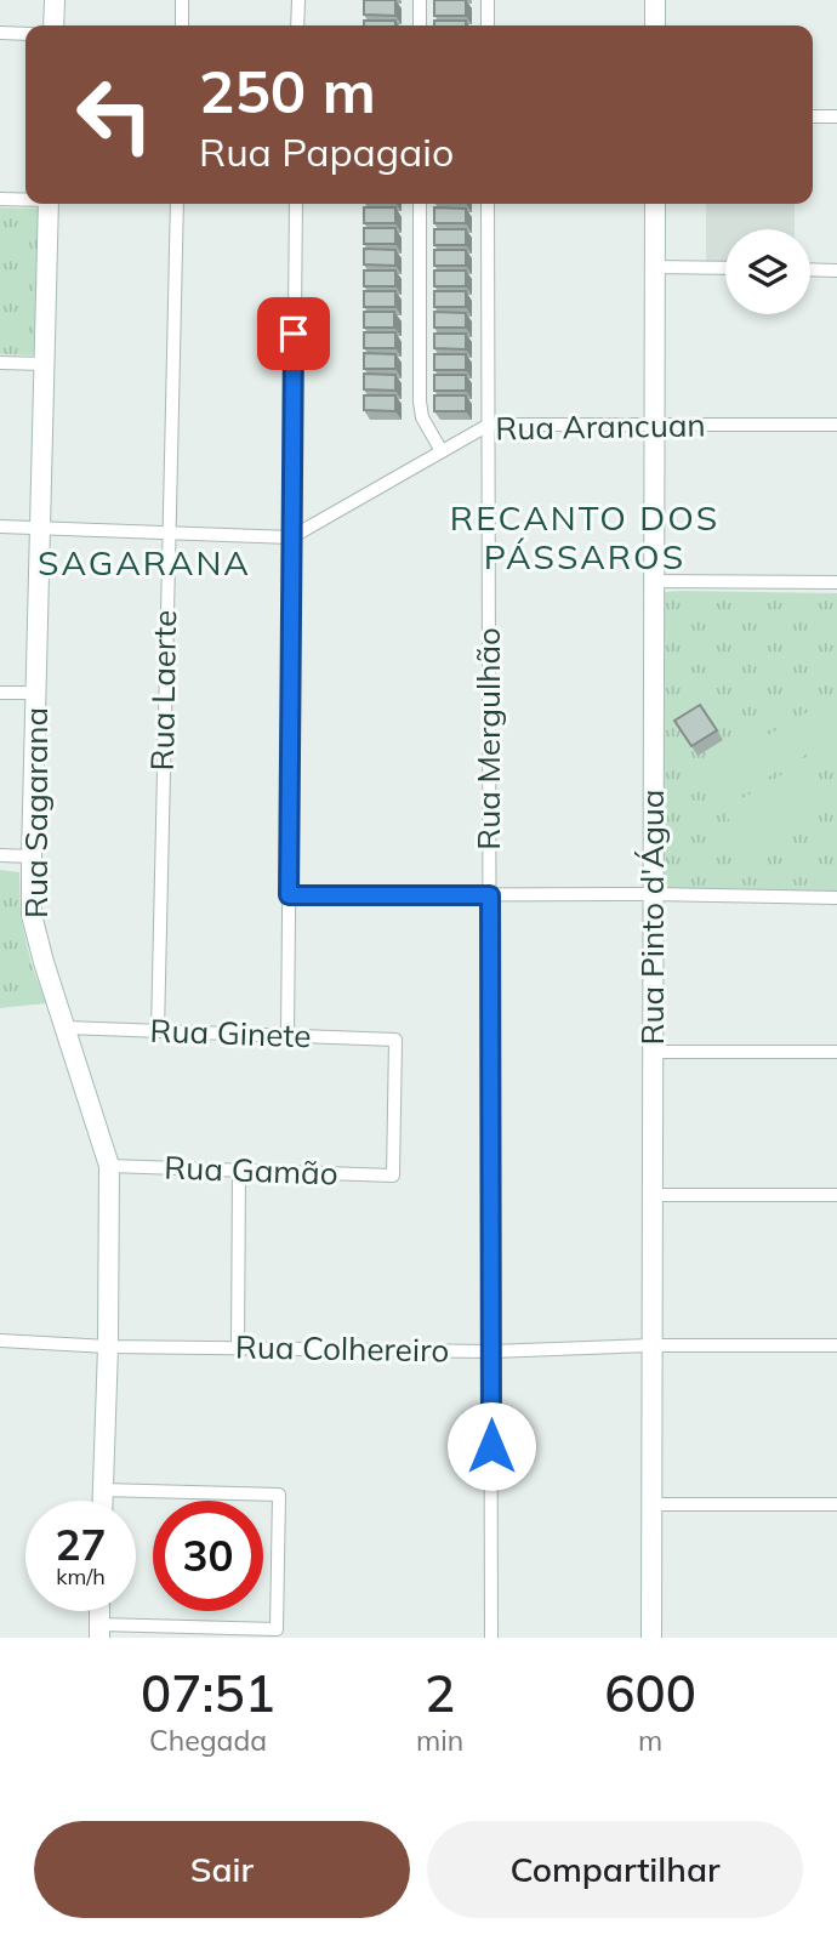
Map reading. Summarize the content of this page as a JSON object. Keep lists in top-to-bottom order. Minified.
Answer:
{"streets":{"street":["Rua Arancuan","Rua Laerte","Rua Mergulhão","Rua Sagarana","Rua Pinto d'Água","Rua Ginete","Rua Gamão","Rua Colhereiro"]},"crossings":[["Rua Arancuan","Rua Mergulhão"],["Rua Arancuan","Rua Pinto d'Água"],["Rua Laerte","Rua Ginete"],["Rua Mergulhão","Rua Colhereiro"],["Rua Sagarana","Rua Ginete"],["Rua Sagarana","Rua Gamão"],["Rua Sagarana","Rua Colhereiro"],["Rua Pinto d'Água","Rua Colhereiro"],["Rua Ginete","Rua Gamão"]],"districts":["RECANTO DOS PÁSSAROS","SAGARANA"],"page":{"turn":["250 m","Rua Papagaio"],"speed":"27 km/h","limit":"30","eta":["07:51","Chegada","2","min","600","m"],"buttons":["Sair","Compartilhar"]}}
